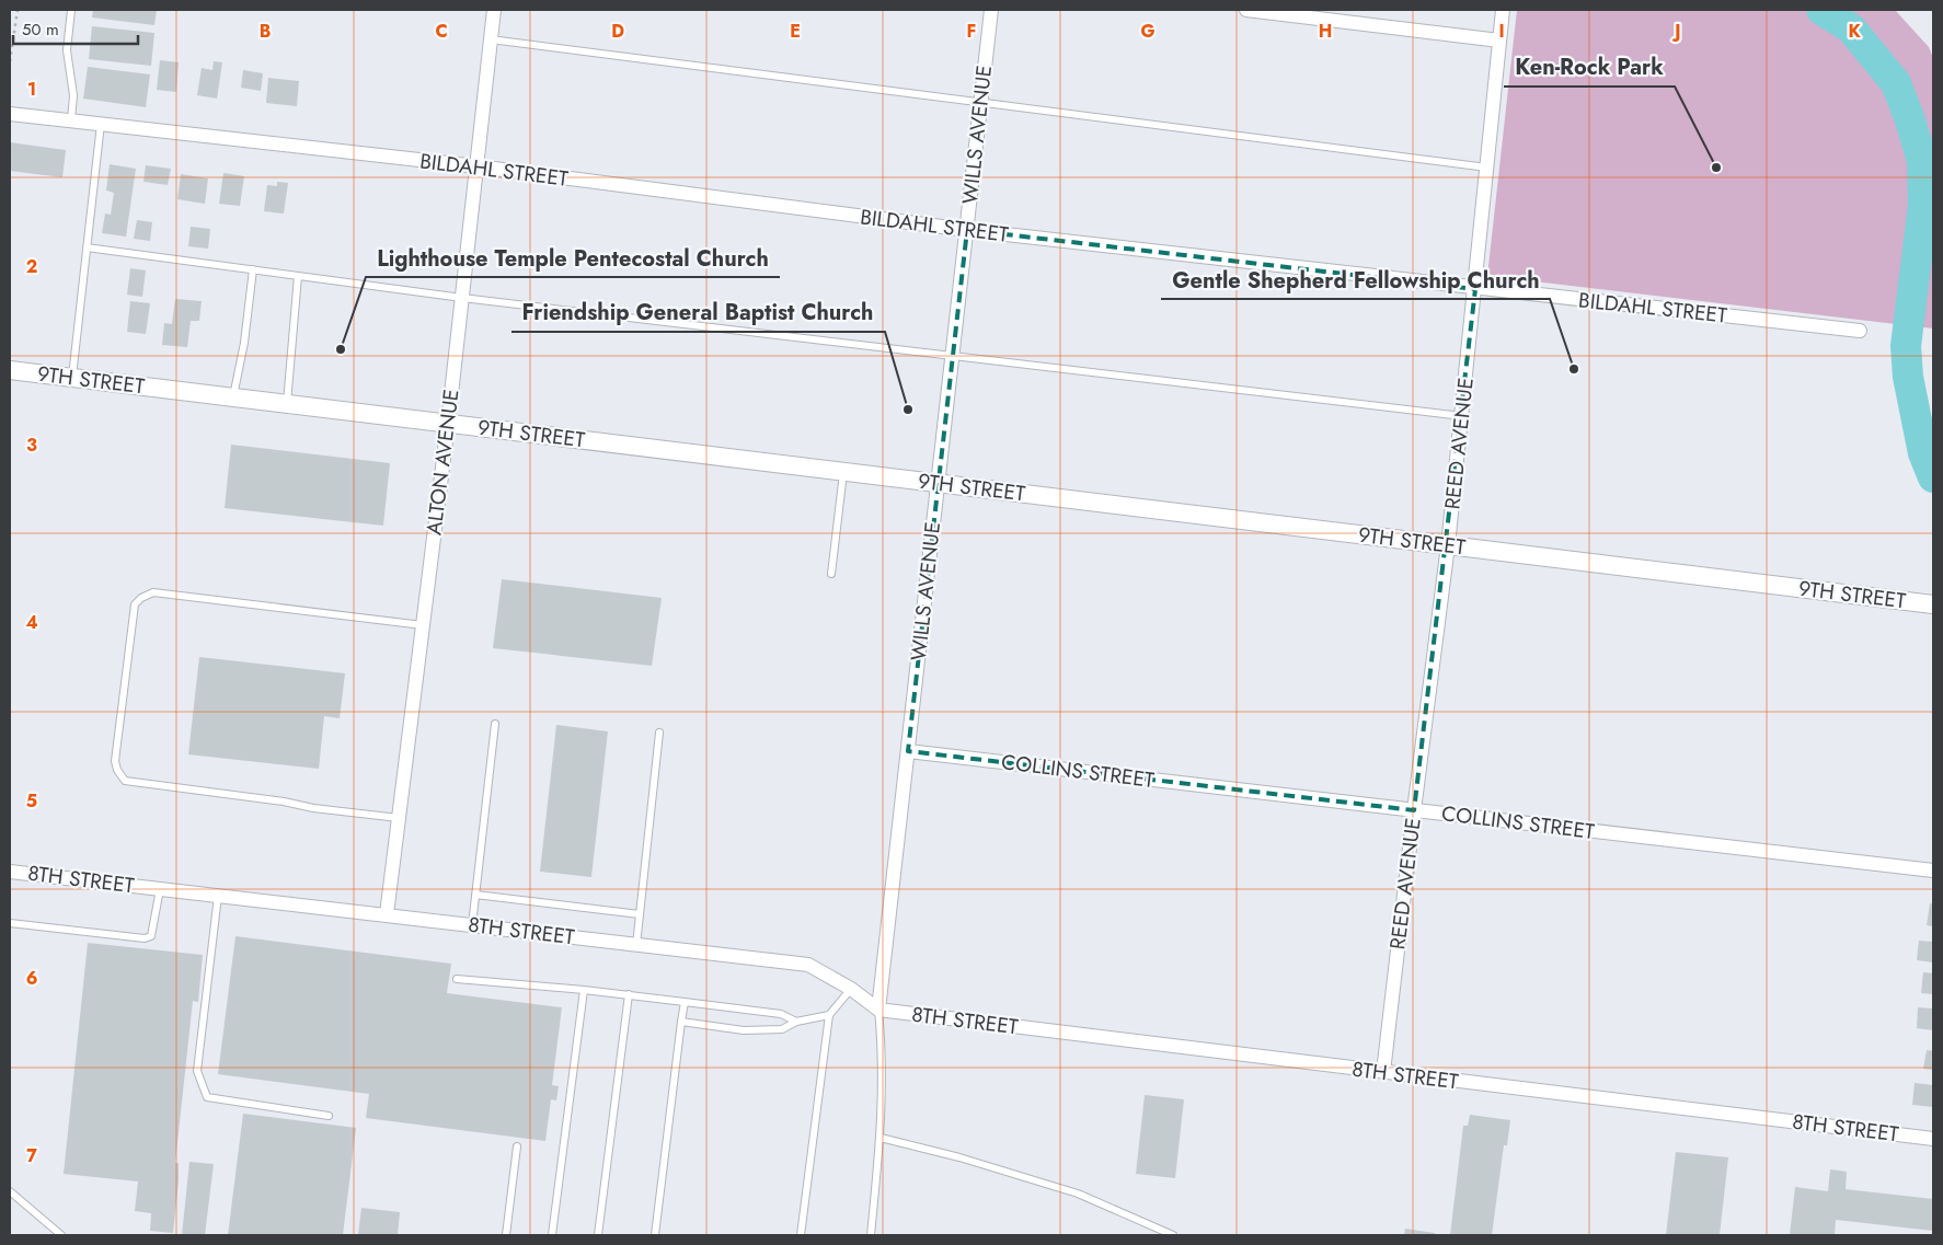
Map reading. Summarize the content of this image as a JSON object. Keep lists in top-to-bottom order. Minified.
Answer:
{"streets":{"street":["WILLS AVENUE","BILDAHL STREET","9TH STREET","REED AVENUE","ALTON AVENUE","COLLINS STREET","8TH STREET"]},"crossings":[["WILLS AVENUE","BILDAHL STREET"],["WILLS AVENUE","9TH STREET"],["WILLS AVENUE","COLLINS STREET"],["WILLS AVENUE","8TH STREET"],["BILDAHL STREET","REED AVENUE"],["BILDAHL STREET","ALTON AVENUE"],["9TH STREET","REED AVENUE"],["9TH STREET","ALTON AVENUE"],["REED AVENUE","COLLINS STREET"],["REED AVENUE","8TH STREET"],["ALTON AVENUE","8TH STREET"]],"places":["Ken-Rock Park","Lighthouse Temple Pentecostal Church","Gentle Shepherd Fellowship Church","Friendship General Baptist Church"],"scale_bar":"50 m","grid":{"columns":["B","C","D","E","F","G","H","I","J","K"],"rows":["1","2","3","4","5","6","7"]}}
